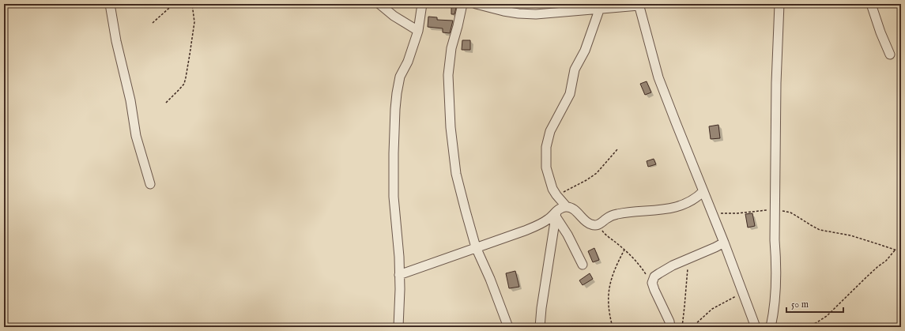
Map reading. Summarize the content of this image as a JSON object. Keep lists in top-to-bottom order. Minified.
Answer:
{"scale_bar":"50 m"}
